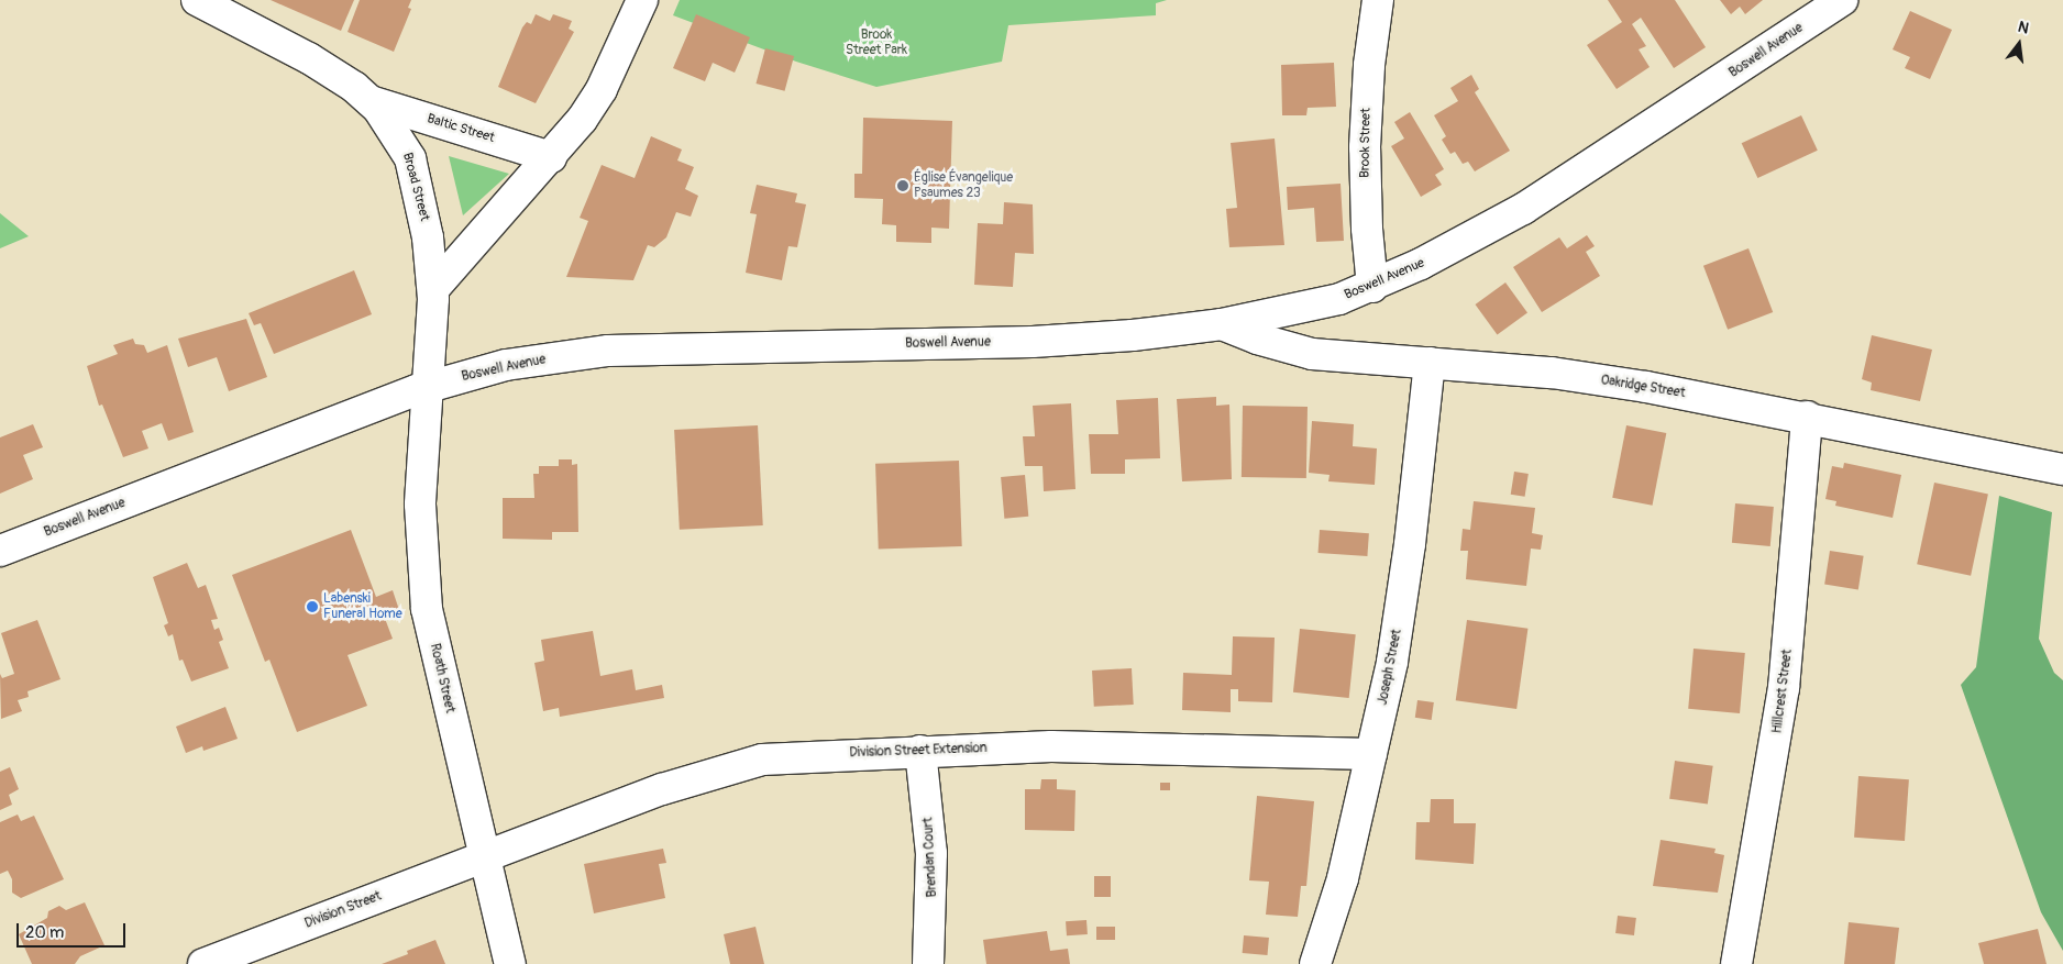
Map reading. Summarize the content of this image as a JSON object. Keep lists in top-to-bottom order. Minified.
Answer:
{"streets":{"street":["Boswell Avenue","Baltic Street","Brook Street","Broad Street","Oakridge Street","Joseph Street","Roath Street","Hillcrest Street","Division Street Extension","Brendan Court","Division Street"]},"crossings":[["Boswell Avenue","Brook Street"],["Boswell Avenue","Broad Street"],["Boswell Avenue","Oakridge Street"],["Boswell Avenue","Roath Street"],["Baltic Street","Broad Street"],["Broad Street","Roath Street"],["Oakridge Street","Joseph Street"],["Oakridge Street","Hillcrest Street"],["Joseph Street","Division Street Extension"],["Roath Street","Division Street Extension"],["Roath Street","Division Street"],["Division Street Extension","Brendan Court"],["Division Street Extension","Division Street"]],"parks":["Brook Street Park"],"places":["Église Évangelique Psaumes 23","Labenski Funeral Home"],"scale_bar":"20 m","north":"top"}
